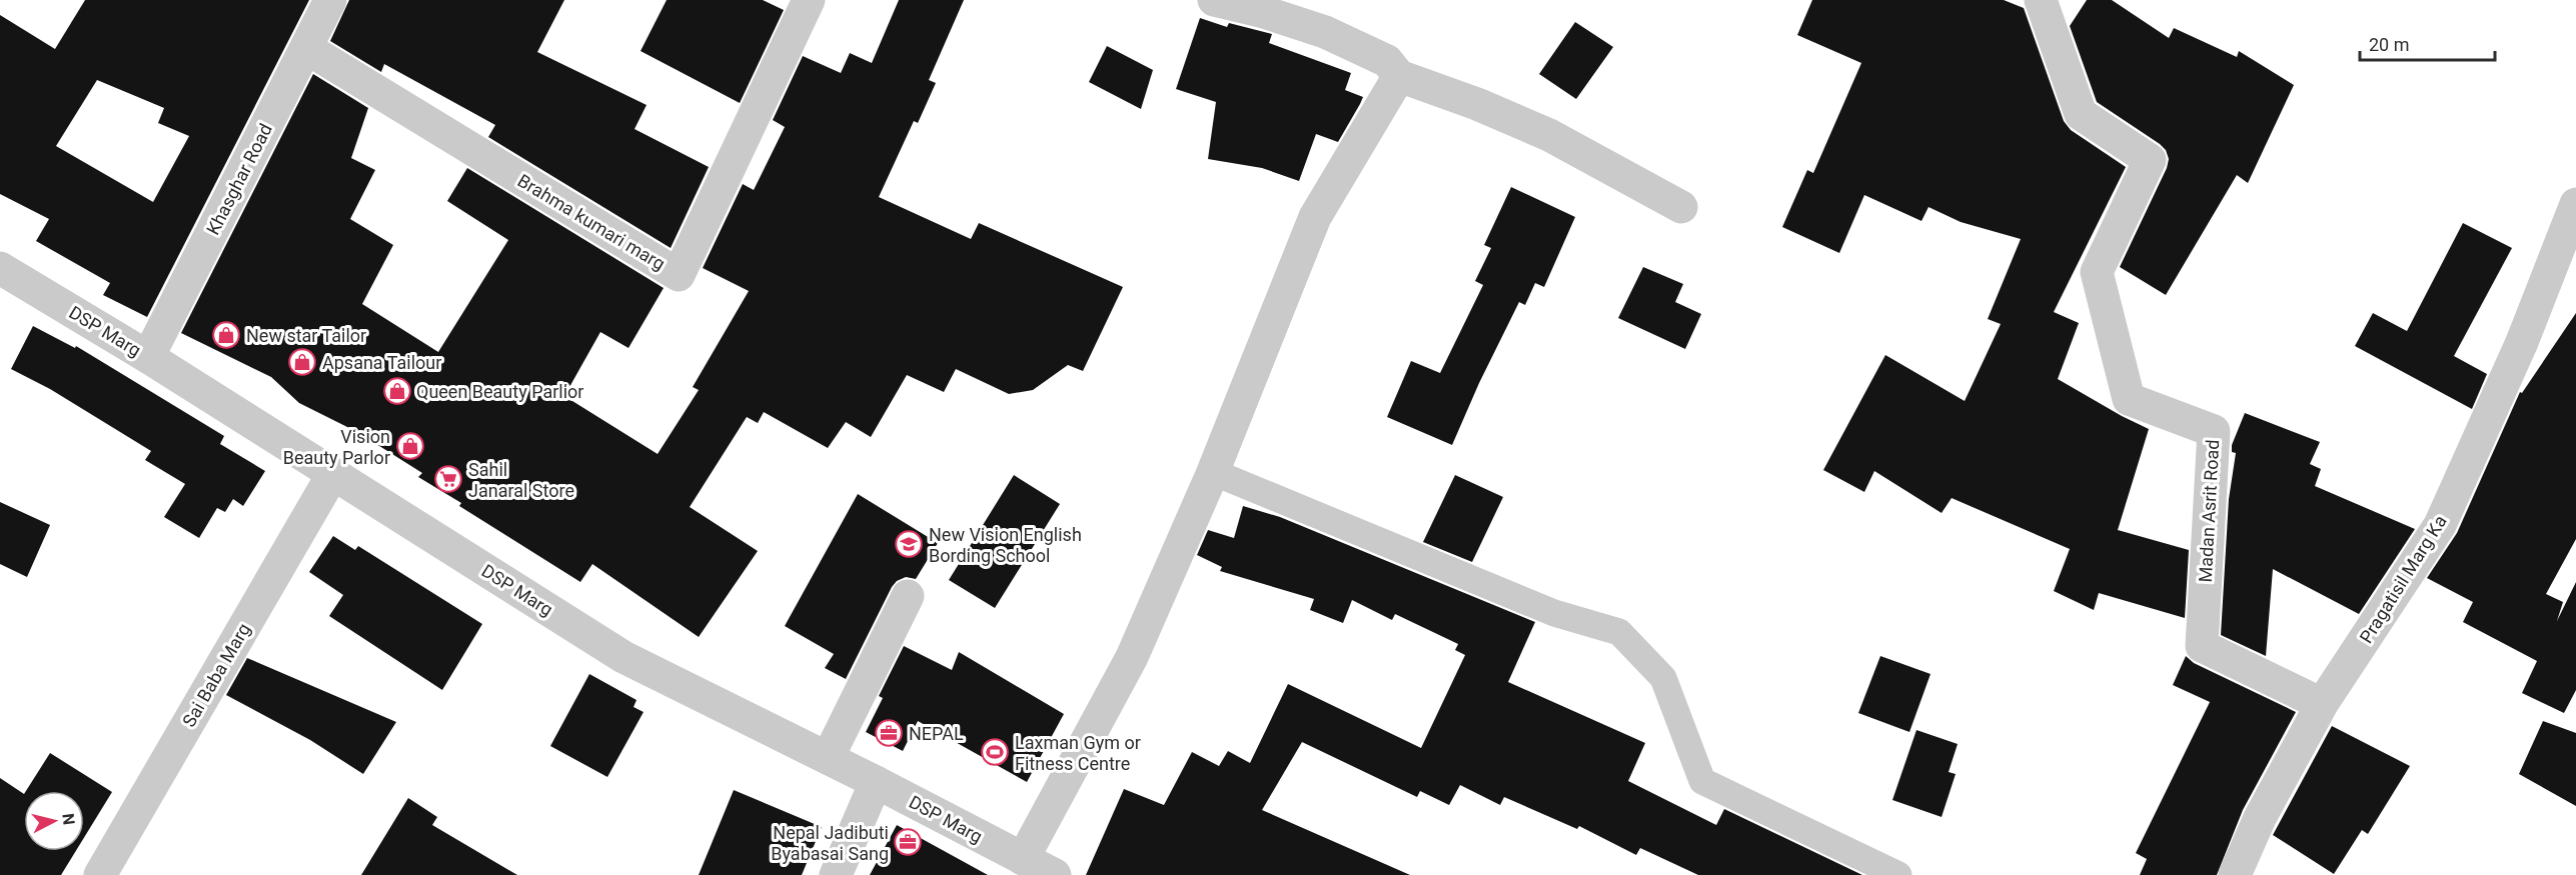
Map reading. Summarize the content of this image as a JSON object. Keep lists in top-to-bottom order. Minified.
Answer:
{"streets":{"street":["Khasghar Road","Brahma kumari marg","DSP Marg","Madan Asrit Road","Pragatisil Marg Ka","Sai Baba Marg"]},"crossings":[["Khasghar Road","Brahma kumari marg"],["Khasghar Road","DSP Marg"],["DSP Marg","Sai Baba Marg"],["Madan Asrit Road","Pragatisil Marg Ka"]],"places":{"shop":["New star Tailor","Apsana Tailour","Queen Beauty Parlior","Vision Beauty Parlor"],"supermarket":["Sahil Janaral Store"],"school or university":["New Vision English Bording School"],"office":["NEPAL","Nepal Jadibuti Byabasai Sang"],"sports":["Laxman Gym or Fitness Centre"]},"scale_bar":"20 m","north":"right"}
